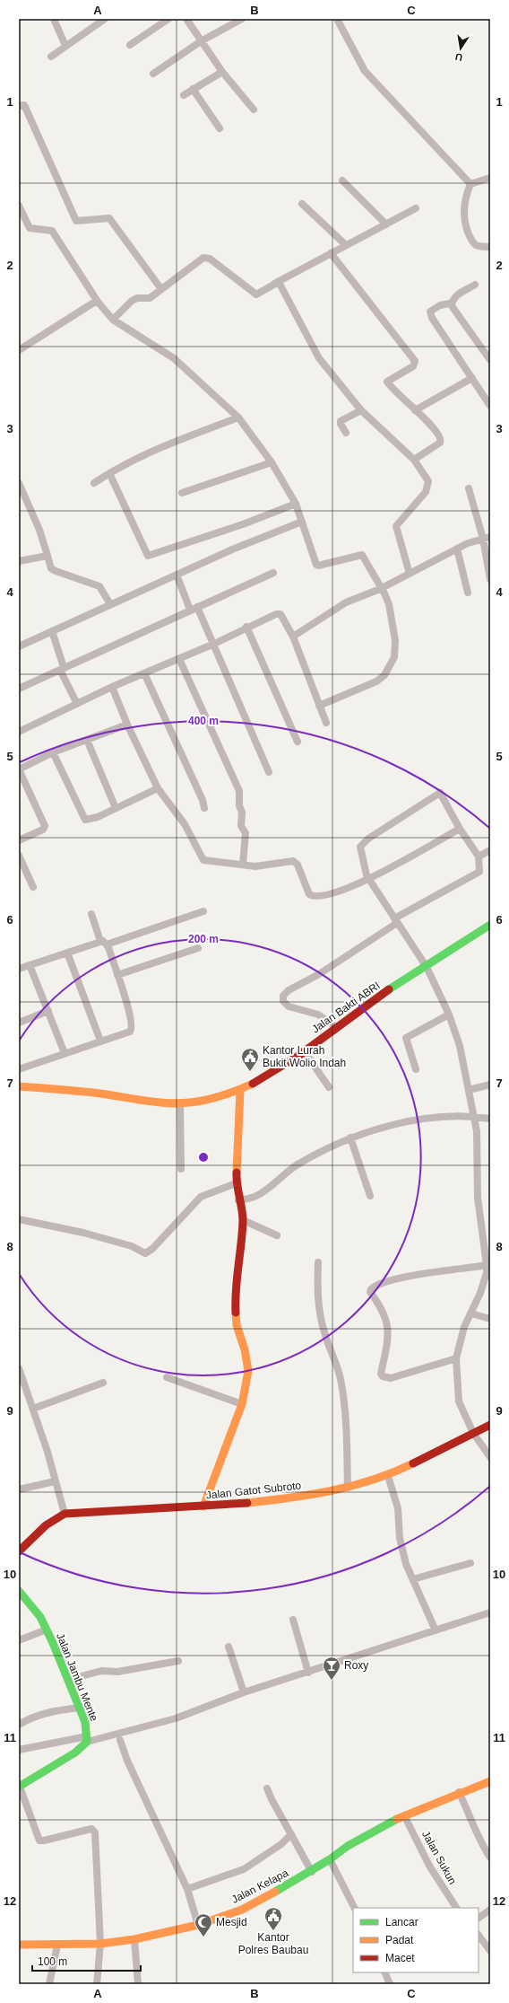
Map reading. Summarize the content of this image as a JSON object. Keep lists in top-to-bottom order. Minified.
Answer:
{"streets":{"street":["Jalan Bakti ABRI","Jalan Gatot Subroto","Jalan Jambu Mente","Jalan Sukun","Jalan Kelapa"]},"crossings":[["Jalan Sukun","Jalan Kelapa"]],"places":{"public building":["Kantor Lurah Bukit Wolio Indah","Kantor Polres Baubau"],"bar":["Roxy"],"mosque":["Mesjid"]},"legend":["Lancar","Padat","Macet"],"scale_bar":"100 m","north":"bottom","grid":{"columns":["A","B","C"],"rows":["1","2","3","4","5","6","7","8","9","10","11","12"]},"rings":["400 m","200 m"]}
